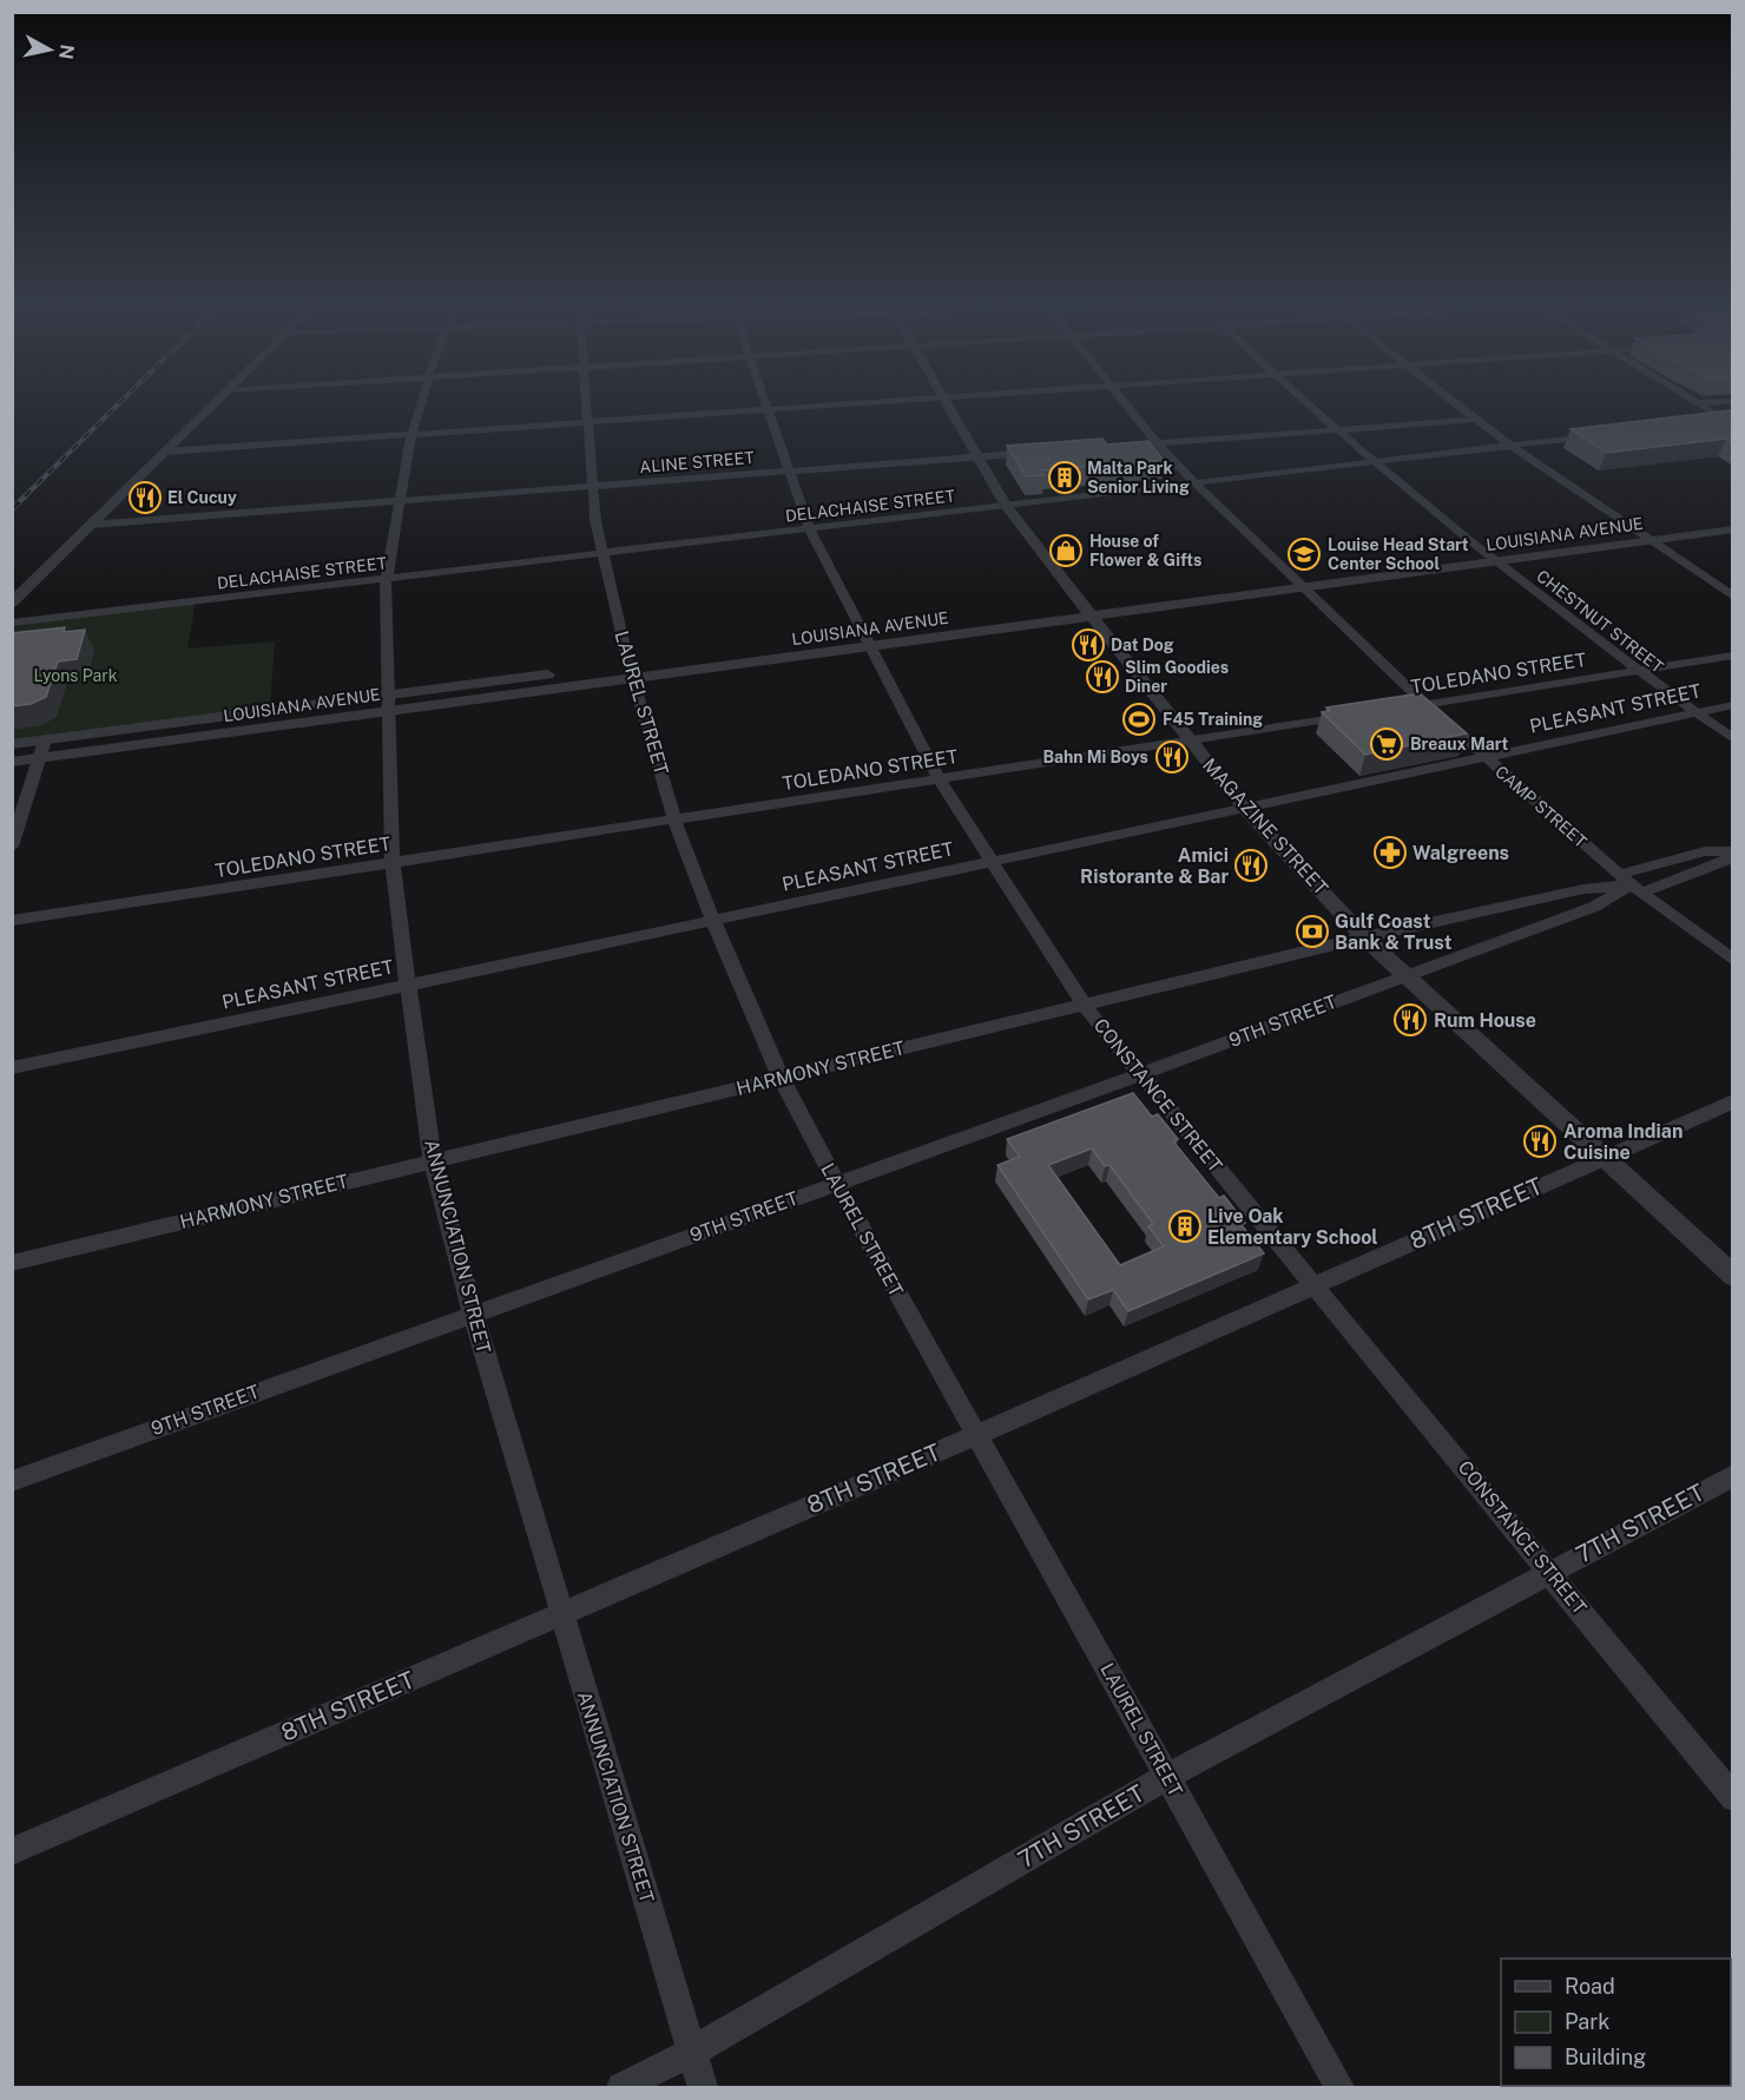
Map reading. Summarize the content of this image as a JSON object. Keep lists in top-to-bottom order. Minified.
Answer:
{"streets":{"street":["ALINE STREET","DELACHAISE STREET","LOUISIANA AVENUE","CHESTNUT STREET","TOLEDANO STREET","LAUREL STREET","PLEASANT STREET","CAMP STREET","MAGAZINE STREET","9TH STREET","HARMONY STREET","CONSTANCE STREET","8TH STREET","ANNUNCIATION STREET","7TH STREET"]},"crossings":[["ALINE STREET","LAUREL STREET"],["ALINE STREET","MAGAZINE STREET"],["ALINE STREET","CONSTANCE STREET"],["ALINE STREET","ANNUNCIATION STREET"],["DELACHAISE STREET","CHESTNUT STREET"],["DELACHAISE STREET","LAUREL STREET"],["DELACHAISE STREET","CAMP STREET"],["DELACHAISE STREET","MAGAZINE STREET"],["DELACHAISE STREET","CONSTANCE STREET"],["DELACHAISE STREET","ANNUNCIATION STREET"],["LOUISIANA AVENUE","CHESTNUT STREET"],["LOUISIANA AVENUE","LAUREL STREET"],["LOUISIANA AVENUE","CAMP STREET"],["LOUISIANA AVENUE","MAGAZINE STREET"],["LOUISIANA AVENUE","CONSTANCE STREET"],["LOUISIANA AVENUE","ANNUNCIATION STREET"],["CHESTNUT STREET","TOLEDANO STREET"],["CHESTNUT STREET","PLEASANT STREET"],["TOLEDANO STREET","LAUREL STREET"],["TOLEDANO STREET","CAMP STREET"],["TOLEDANO STREET","MAGAZINE STREET"],["TOLEDANO STREET","CONSTANCE STREET"],["TOLEDANO STREET","ANNUNCIATION STREET"],["LAUREL STREET","PLEASANT STREET"],["LAUREL STREET","9TH STREET"],["LAUREL STREET","HARMONY STREET"],["LAUREL STREET","8TH STREET"],["LAUREL STREET","7TH STREET"],["PLEASANT STREET","CAMP STREET"],["PLEASANT STREET","MAGAZINE STREET"],["PLEASANT STREET","CONSTANCE STREET"],["PLEASANT STREET","ANNUNCIATION STREET"],["CAMP STREET","9TH STREET"],["CAMP STREET","HARMONY STREET"],["MAGAZINE STREET","9TH STREET"],["MAGAZINE STREET","HARMONY STREET"],["MAGAZINE STREET","8TH STREET"],["9TH STREET","HARMONY STREET"],["9TH STREET","CONSTANCE STREET"],["9TH STREET","ANNUNCIATION STREET"],["HARMONY STREET","CONSTANCE STREET"],["HARMONY STREET","ANNUNCIATION STREET"],["CONSTANCE STREET","8TH STREET"],["CONSTANCE STREET","7TH STREET"],["8TH STREET","ANNUNCIATION STREET"],["ANNUNCIATION STREET","7TH STREET"]],"parks":["Lyons Park"],"places":{"building":["Malta Park Senior Living","Live Oak Elementary School"],"restaurant":["El Cucuy","Dat Dog","Slim Goodies Diner","Bahn Mi Boys","Amici Ristorante & Bar","Rum House","Aroma Indian Cuisine"],"shop":["House of Flower & Gifts"],"school or university":["Louise Head Start Center School"],"sports":["F45 Training"],"supermarket":["Breaux Mart"],"pharmacy":["Walgreens"],"bank":["Gulf Coast Bank & Trust"]},"legend":["Road","Park","Building"],"north":"right"}
